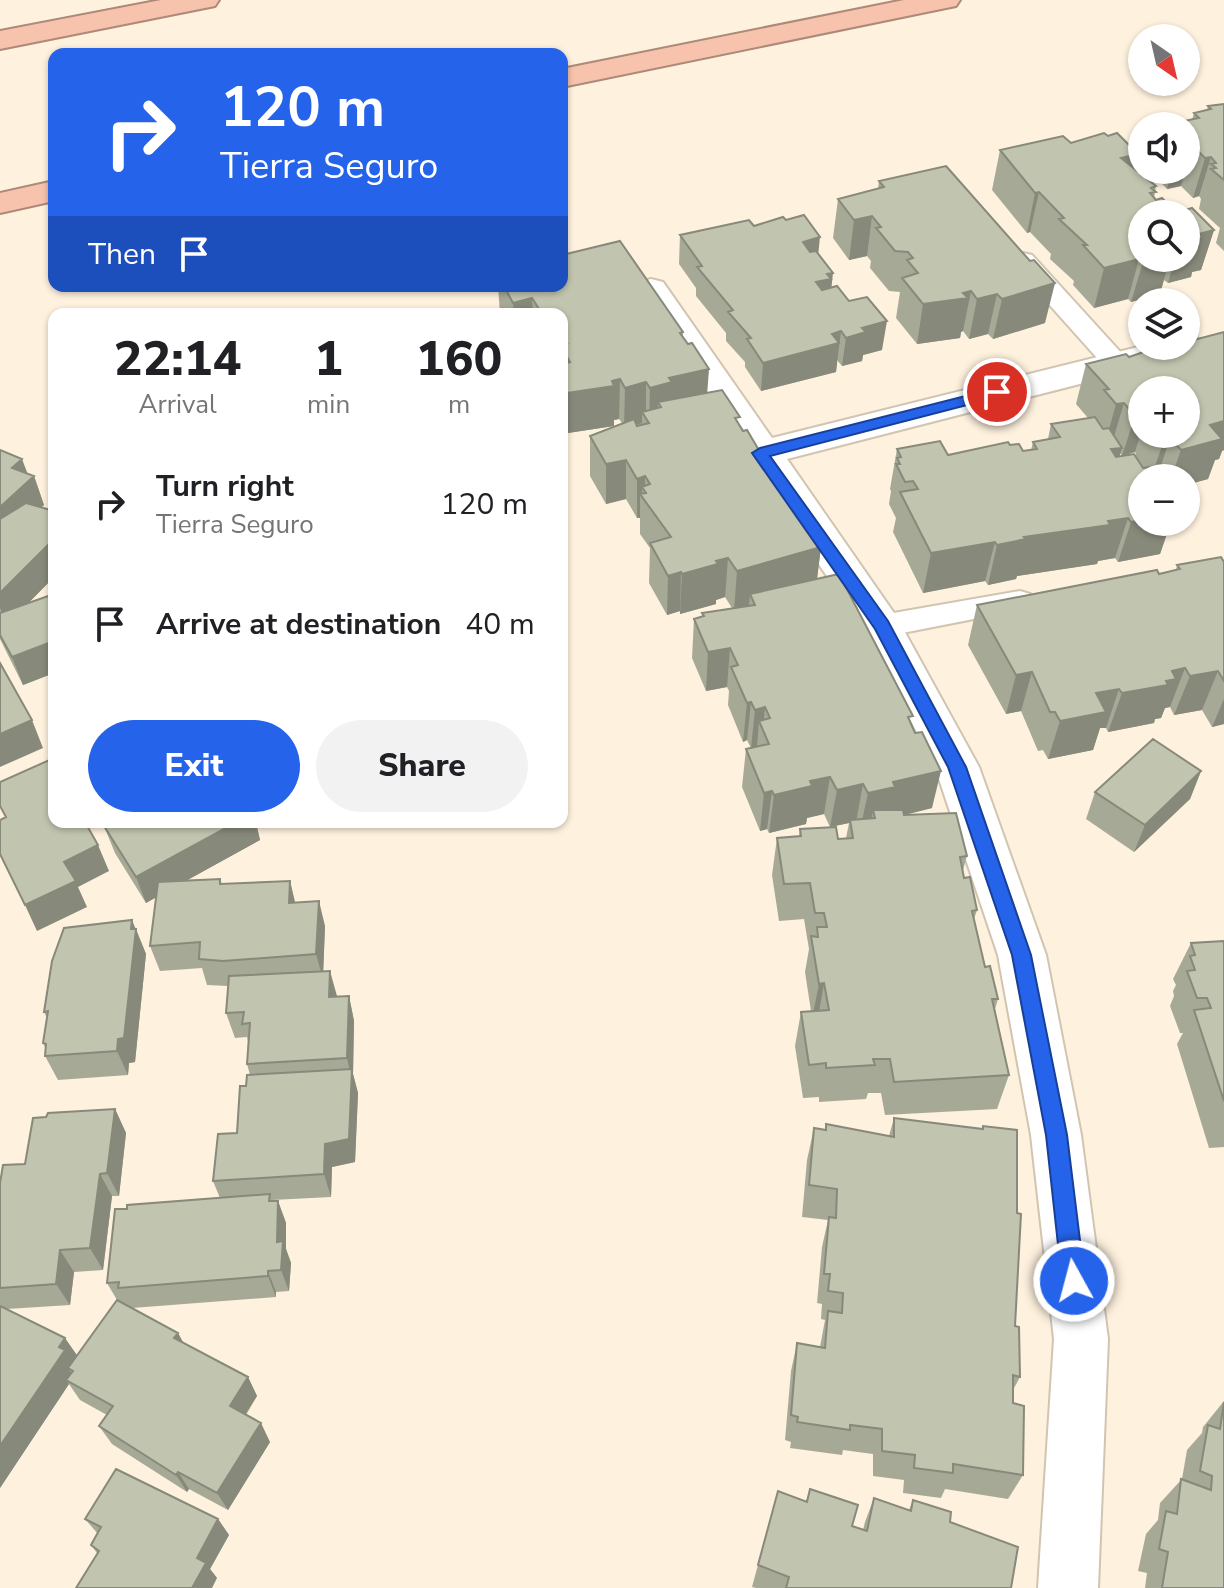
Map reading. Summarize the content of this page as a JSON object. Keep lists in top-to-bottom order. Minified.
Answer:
{"north":"bottom right","page":{"map_buttons":["+","−"],"turn":["120 m","Tierra Seguro"],"then":"Then","eta":["22:14","Arrival","1","min","160","m"],"list":[{"name":"Turn right","note":"Tierra Seguro","value":"120 m"},{"name":"Arrive at destination","value":"40 m"}],"buttons":["Exit","Share"]}}
